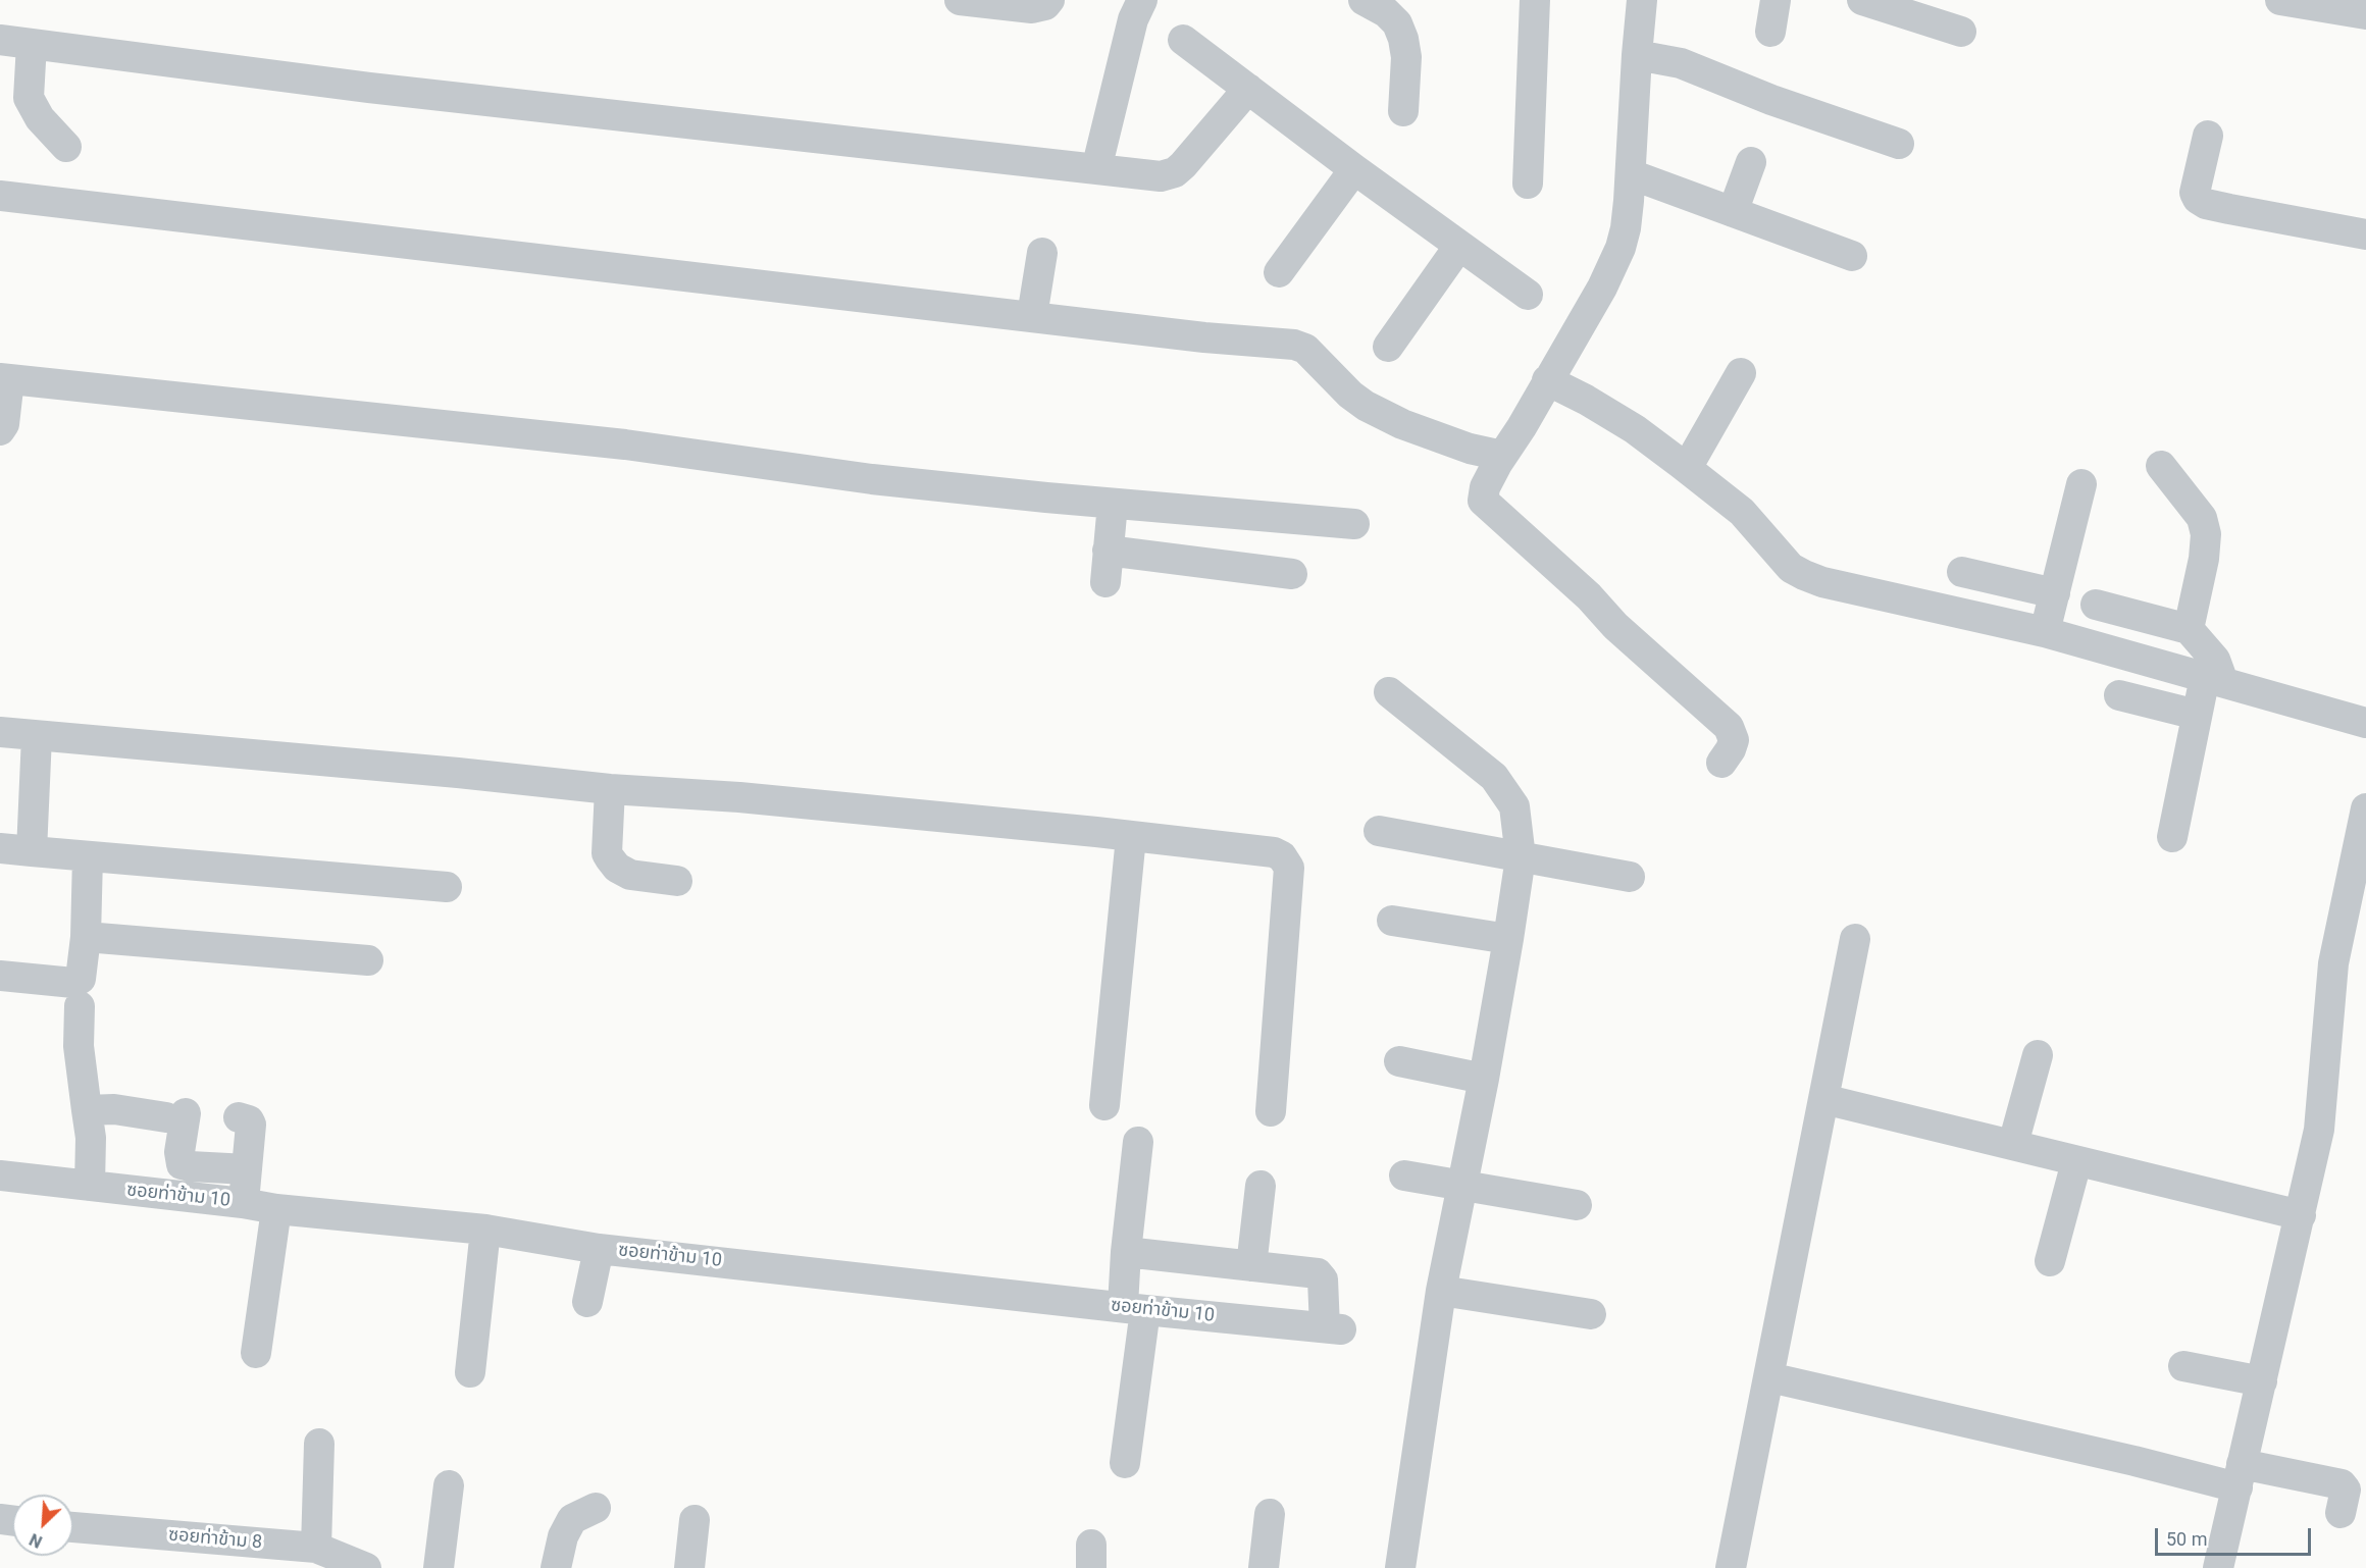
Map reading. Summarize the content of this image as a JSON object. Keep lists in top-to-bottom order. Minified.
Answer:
{"streets":{"street":["ซอยท่าข้าม 10","ซอยท่าข้าม 8"]},"scale_bar":"50 m","north":"bottom left"}
